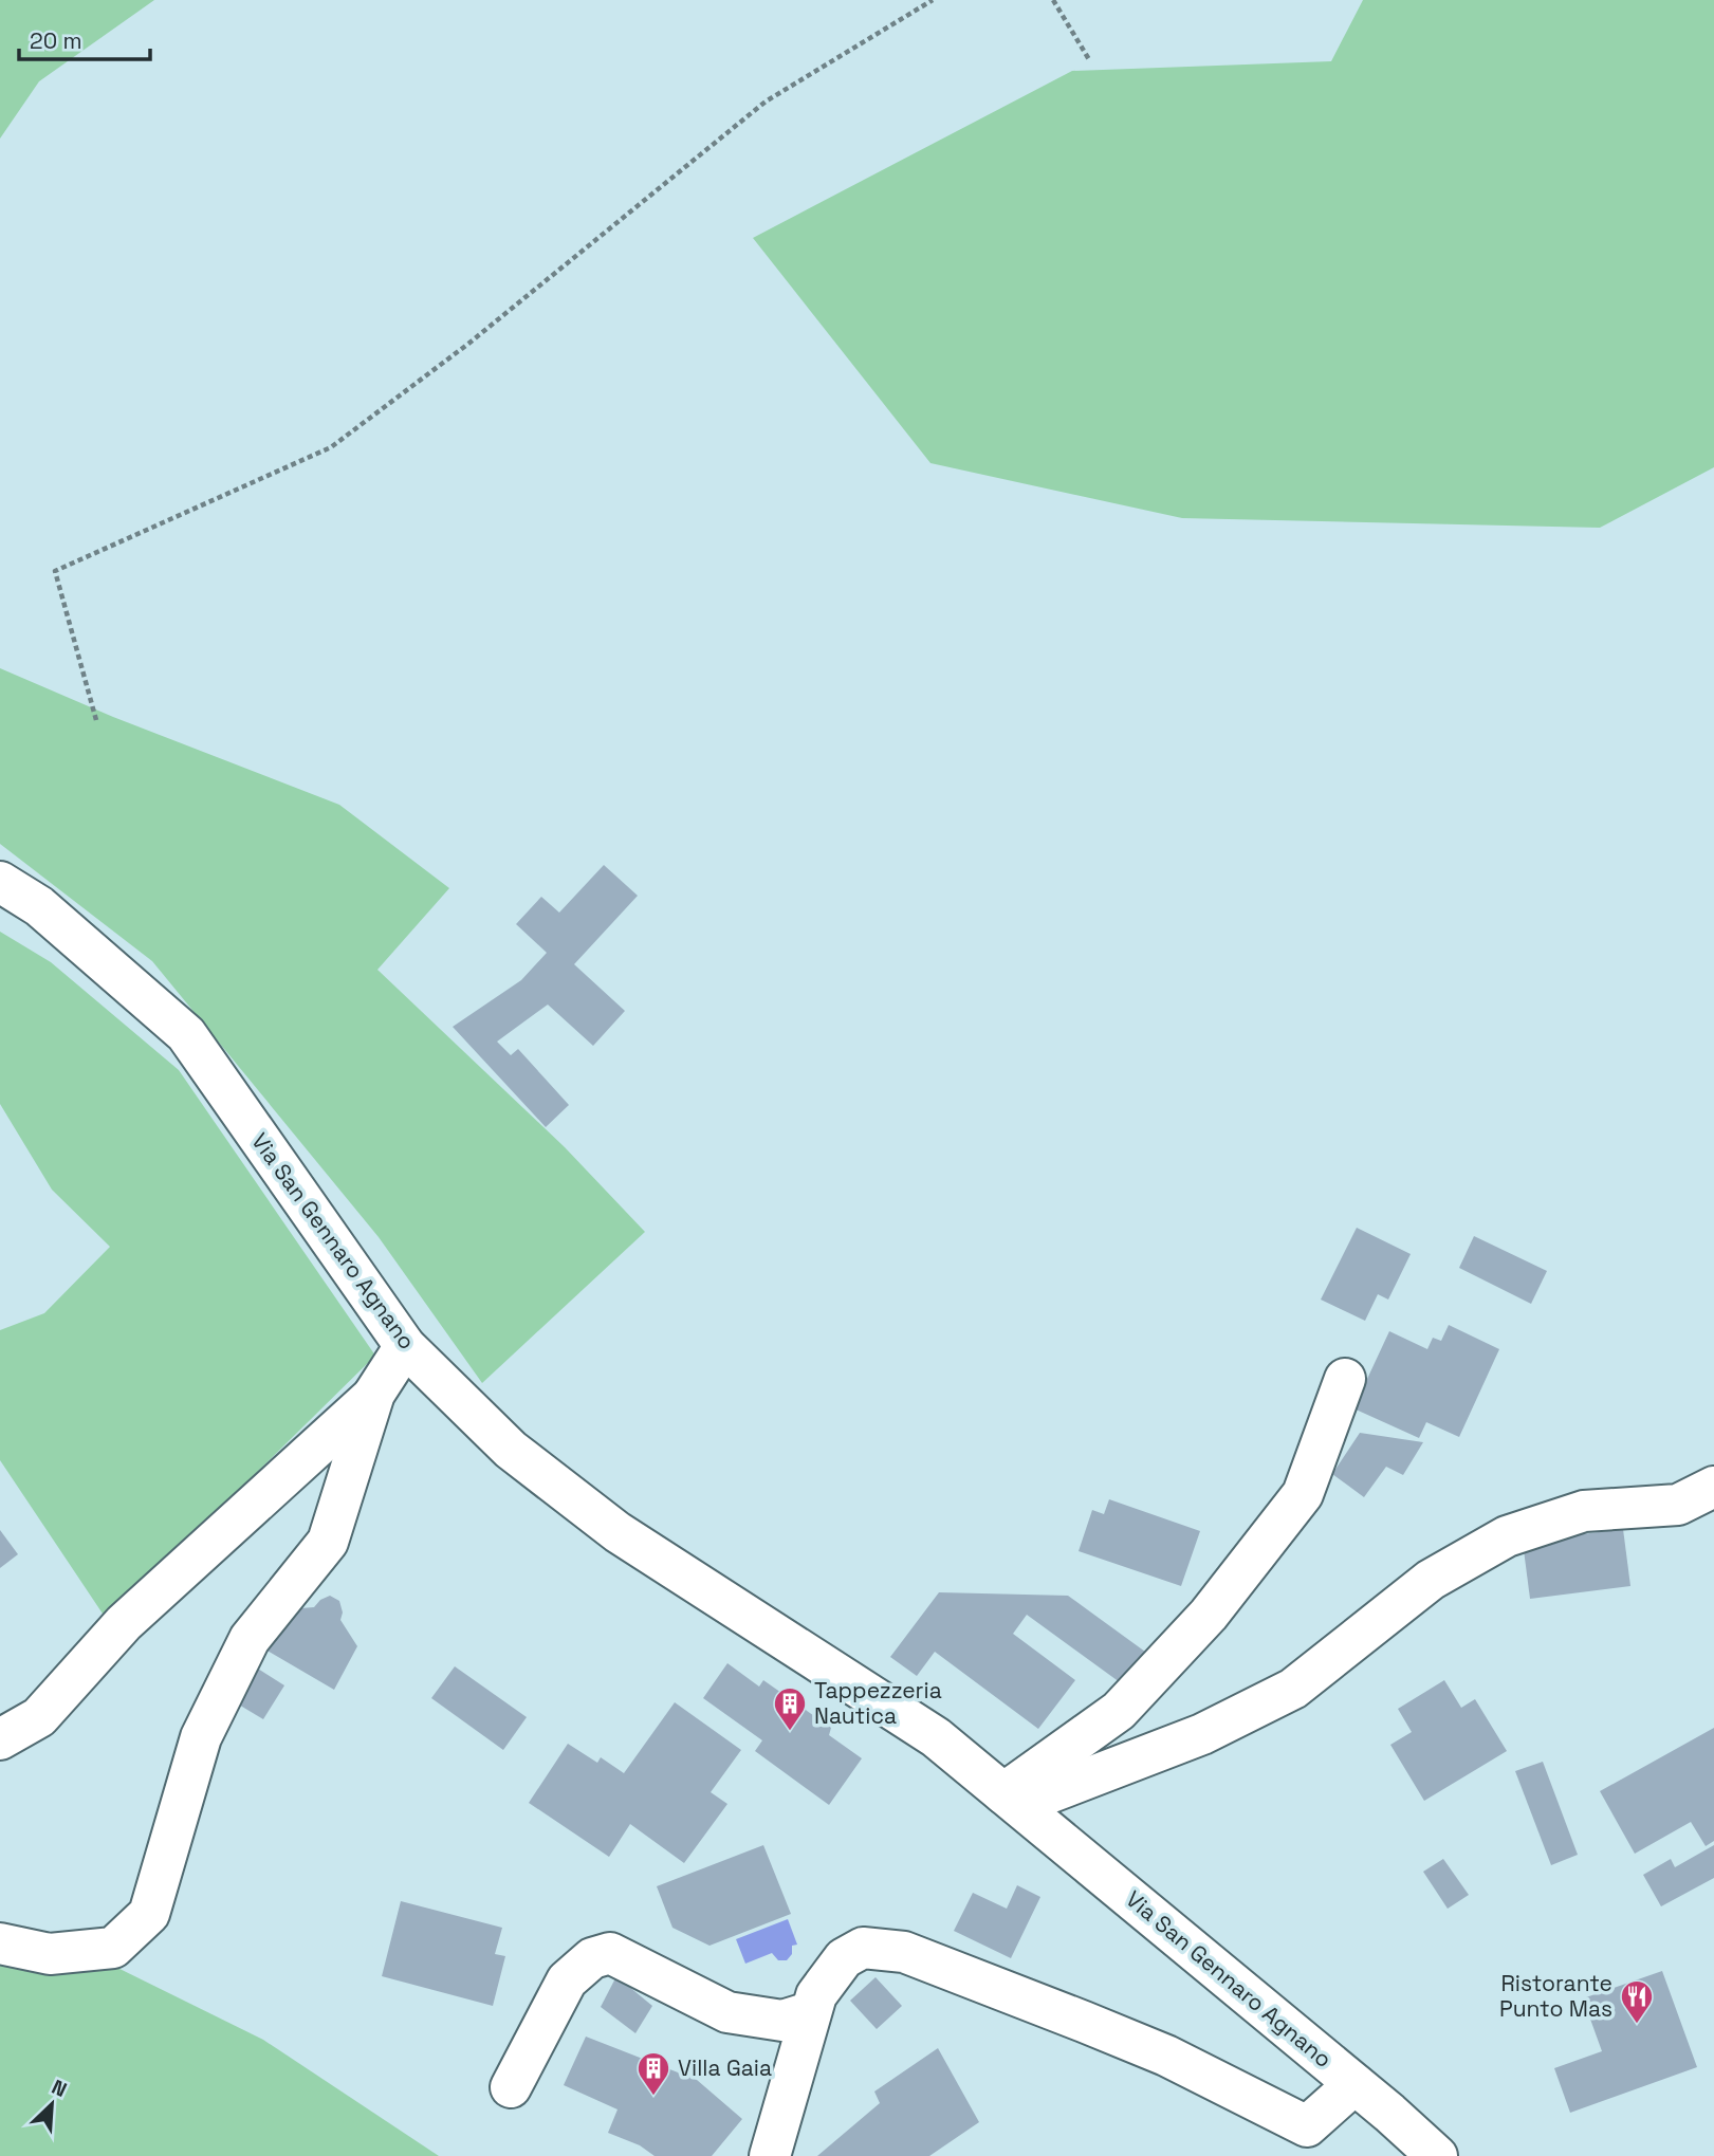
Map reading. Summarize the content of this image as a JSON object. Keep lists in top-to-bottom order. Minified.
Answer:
{"streets":{"street":["Via San Gennaro Agnano"]},"places":{"building":["Tappezzeria Nautica","Villa Gaia"],"restaurant":["Ristorante Punto Mas"]},"scale_bar":"20 m","north":"top right"}
